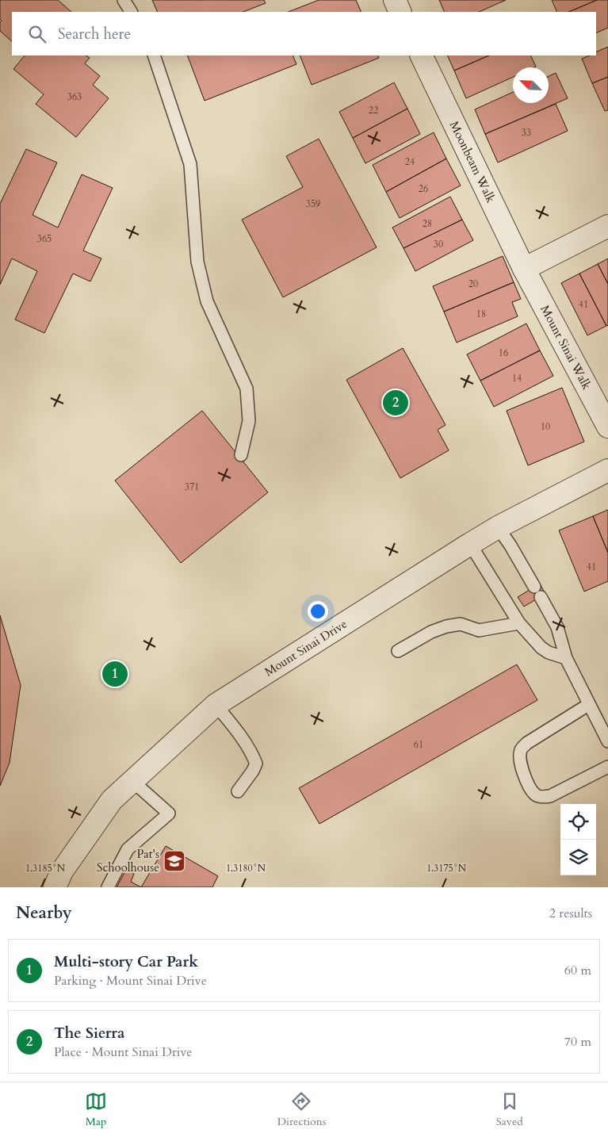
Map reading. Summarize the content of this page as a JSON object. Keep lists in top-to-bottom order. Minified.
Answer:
{"streets":{"street":["Moonbeam Walk","Mount Sinai Walk","Mount Sinai Drive"]},"crossings":[["Moonbeam Walk","Mount Sinai Walk"]],"places":{"school or university":["Pat's Schoolhouse"]},"house_numbers":["363","22","33","24","26","359","28","365","30","20","41","18","16","14","10","371","41","61"],"north":"top left","page":{"search":"Search here","pins":["2","1"],"heading":["Nearby","2 results"],"list":[{"mark":"1","name":"Multi-story Car Park","note":"Parking · Mount Sinai Drive","value":"60 m"},{"mark":"2","name":"The Sierra","note":"Place · Mount Sinai Drive","value":"70 m"}],"nav":["Map","Directions","Saved"]},"coordinates":["1.3185°N","1.3180°N","1.3175°N"]}
